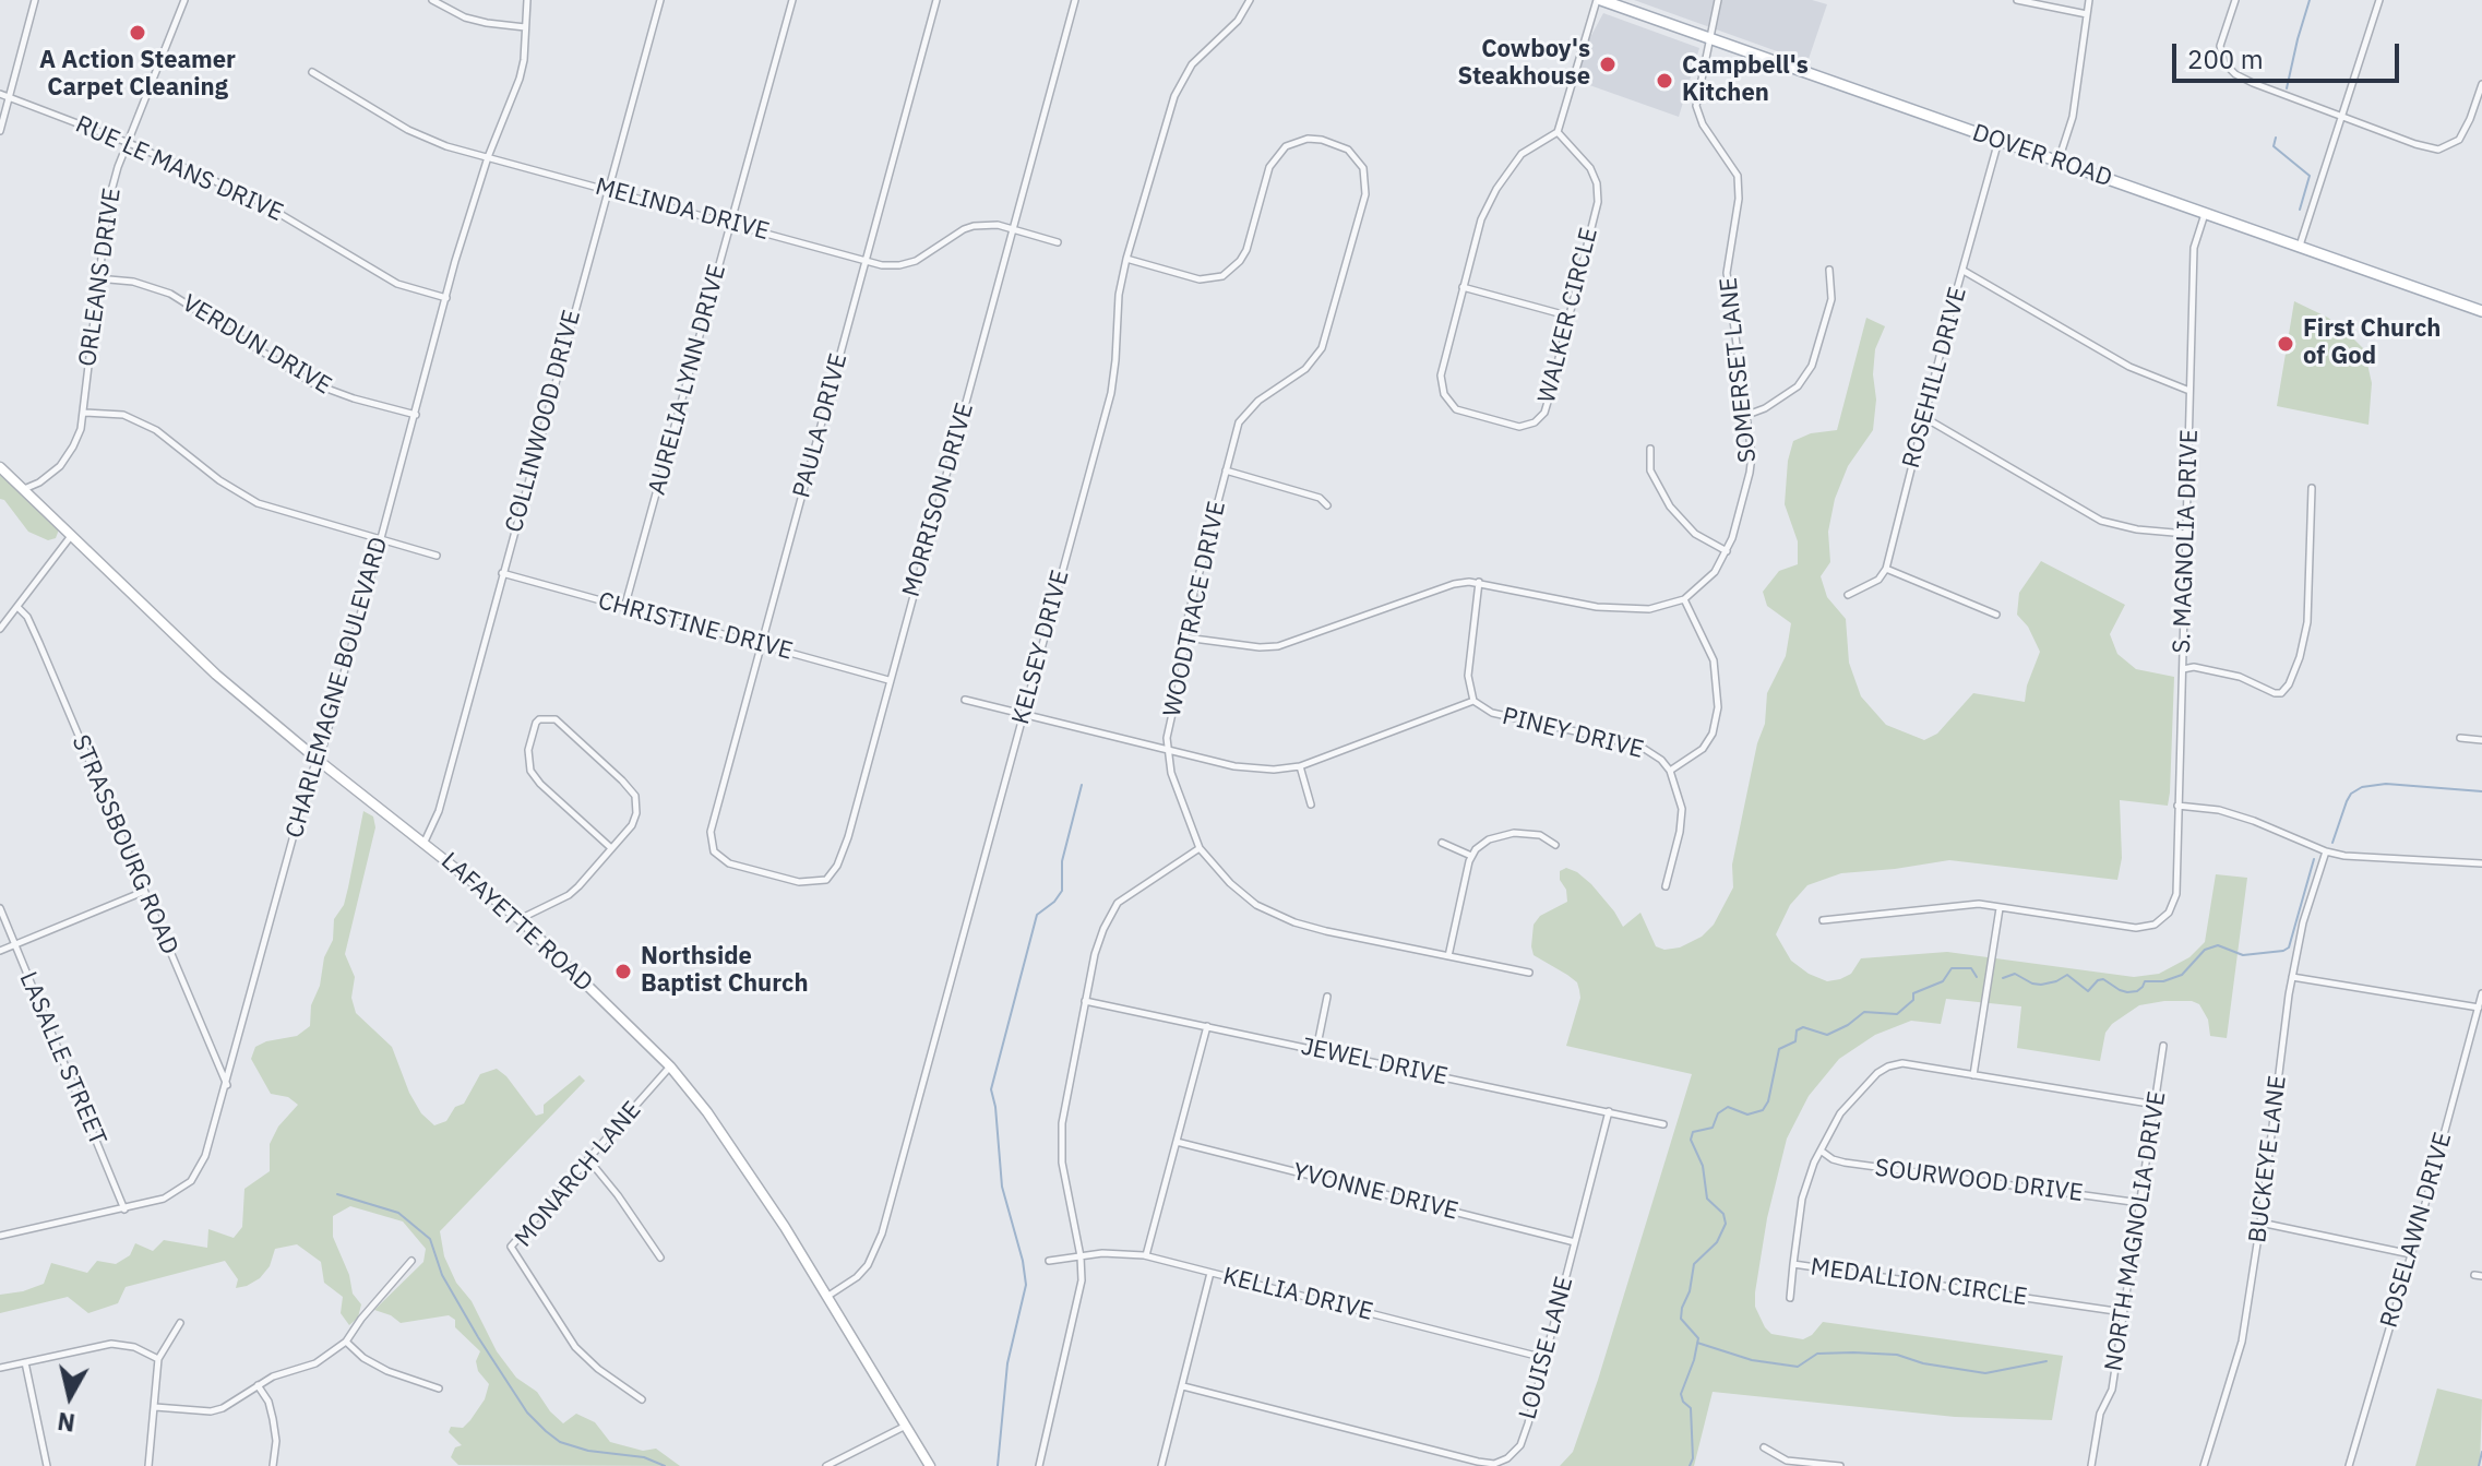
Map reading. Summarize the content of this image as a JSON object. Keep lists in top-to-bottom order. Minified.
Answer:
{"streets":{"main road":["DOVER ROAD","LAFAYETTE ROAD"],"street":["RUE LE MANS DRIVE","MELINDA DRIVE","ORLEANS DRIVE","WALKER CIRCLE","VERDUN DRIVE","SOMERSET LANE","ROSEHILL DRIVE","AURELIA LYNN DRIVE","COLLINWOOD DRIVE","PAULA DRIVE","MORRISON DRIVE","S. MAGNOLIA DRIVE","WOODTRACE DRIVE","CHRISTINE DRIVE","KELSEY DRIVE","CHARLEMAGNE BOULEVARD","PINEY DRIVE","STRASSBOURG ROAD","LASALLE STREET","JEWEL DRIVE","BUCKEYE LANE","MONARCH LANE","SOURWOOD DRIVE","YVONNE DRIVE","ROSELAWN DRIVE","NORTH MAGNOLIA DRIVE","MEDALLION CIRCLE","KELLIA DRIVE","LOUISE LANE"]},"crossings":[["DOVER ROAD","SOMERSET LANE"],["DOVER ROAD","ROSEHILL DRIVE"],["DOVER ROAD","S. MAGNOLIA DRIVE"],["RUE LE MANS DRIVE","ORLEANS DRIVE"],["RUE LE MANS DRIVE","CHARLEMAGNE BOULEVARD"],["MELINDA DRIVE","AURELIA LYNN DRIVE"],["MELINDA DRIVE","COLLINWOOD DRIVE"],["MELINDA DRIVE","PAULA DRIVE"],["MELINDA DRIVE","MORRISON DRIVE"],["MELINDA DRIVE","CHARLEMAGNE BOULEVARD"],["ORLEANS DRIVE","VERDUN DRIVE"],["ORLEANS DRIVE","LAFAYETTE ROAD"],["VERDUN DRIVE","CHARLEMAGNE BOULEVARD"],["SOMERSET LANE","WOODTRACE DRIVE"],["SOMERSET LANE","PINEY DRIVE"],["AURELIA LYNN DRIVE","CHRISTINE DRIVE"],["COLLINWOOD DRIVE","CHRISTINE DRIVE"],["COLLINWOOD DRIVE","LAFAYETTE ROAD"],["PAULA DRIVE","MORRISON DRIVE"],["PAULA DRIVE","CHRISTINE DRIVE"],["MORRISON DRIVE","CHRISTINE DRIVE"],["WOODTRACE DRIVE","KELSEY DRIVE"],["KELSEY DRIVE","LAFAYETTE ROAD"],["CHARLEMAGNE BOULEVARD","STRASSBOURG ROAD"],["CHARLEMAGNE BOULEVARD","LAFAYETTE ROAD"],["CHARLEMAGNE BOULEVARD","LASALLE STREET"],["LAFAYETTE ROAD","MONARCH LANE"],["JEWEL DRIVE","LOUISE LANE"],["SOURWOOD DRIVE","NORTH MAGNOLIA DRIVE"],["SOURWOOD DRIVE","MEDALLION CIRCLE"],["YVONNE DRIVE","LOUISE LANE"],["NORTH MAGNOLIA DRIVE","MEDALLION CIRCLE"],["KELLIA DRIVE","LOUISE LANE"]],"places":["A Action Steamer Carpet Cleaning","Cowboy's Steakhouse","Campbell's Kitchen","First Church of God","Northside Baptist Church"],"scale_bar":"200 m","north":"bottom"}
